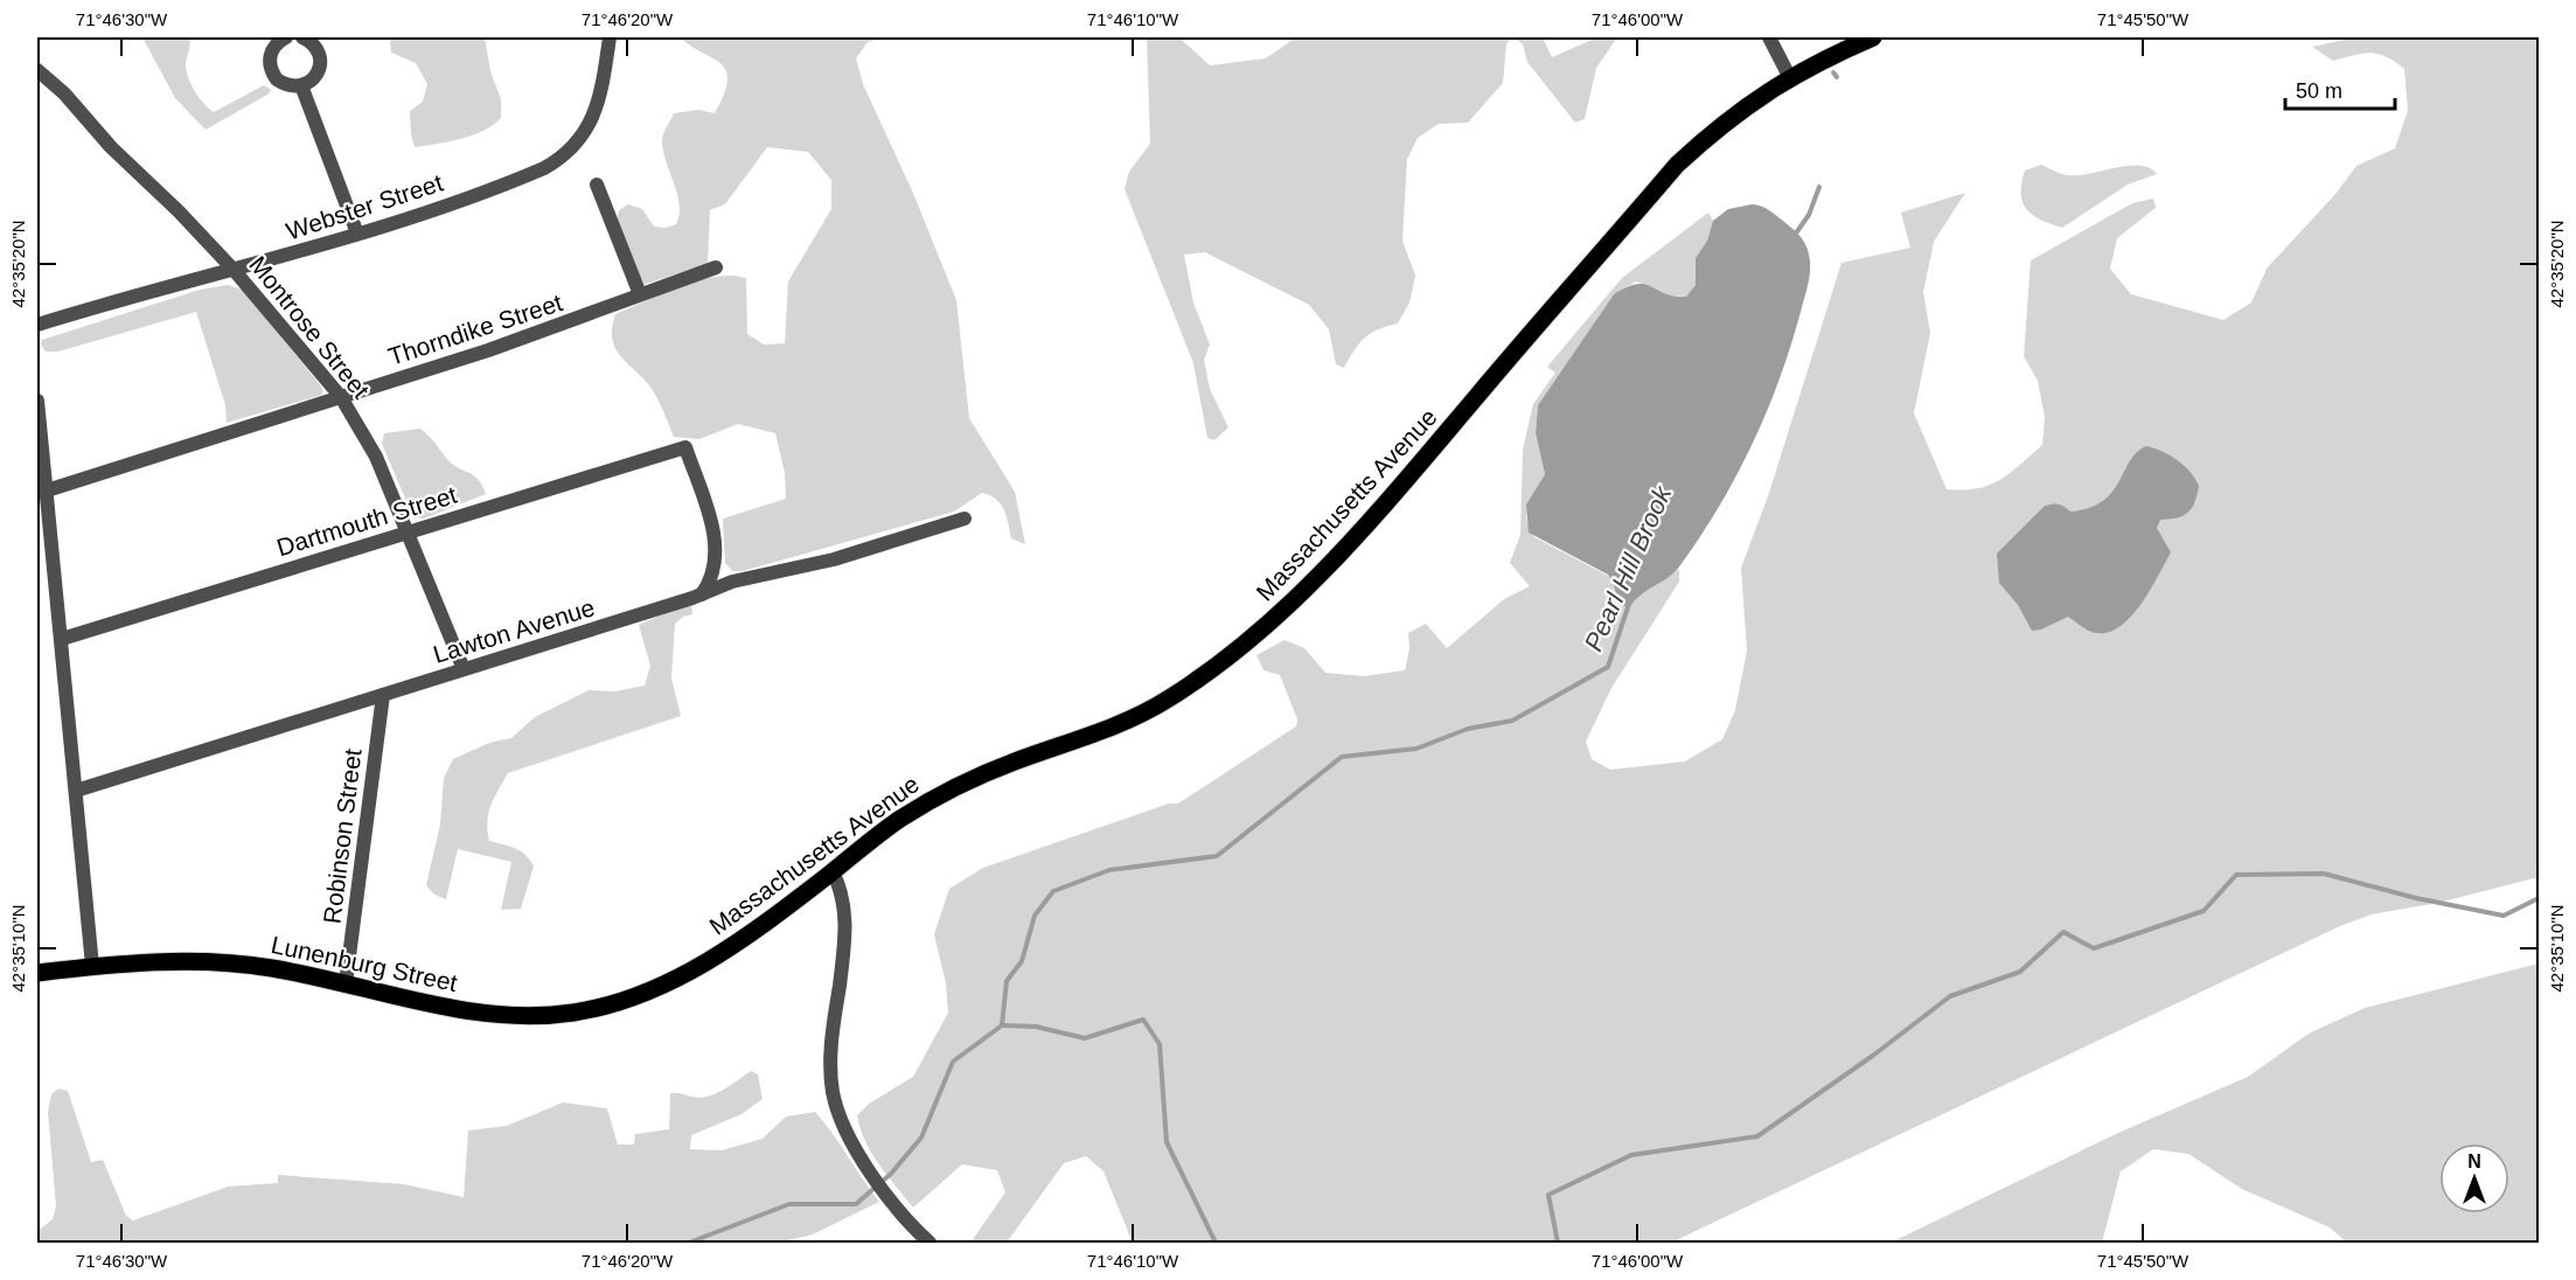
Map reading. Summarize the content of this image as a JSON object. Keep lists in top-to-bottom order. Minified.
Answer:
{"streets":{"main road":["Massachusetts Avenue","Lunenburg Street"],"street":["Webster Street","Montrose Street","Thorndike Street","Dartmouth Street","Lawton Avenue","Robinson Street"]},"crossings":[["Webster Street","Montrose Street"],["Montrose Street","Thorndike Street"],["Montrose Street","Dartmouth Street"],["Montrose Street","Lawton Avenue"],["Massachusetts Avenue","Lunenburg Street"],["Dartmouth Street","Lawton Avenue"],["Lawton Avenue","Robinson Street"],["Robinson Street","Lunenburg Street"]],"water":["Pearl Hill Brook"],"scale_bar":"50 m","north":"top","coordinates":["71°46'30\"W","71°46'20\"W","71°46'10\"W","71°46'00\"W","71°45'50\"W","42°35'20\"N","42°35'10\"N"]}
